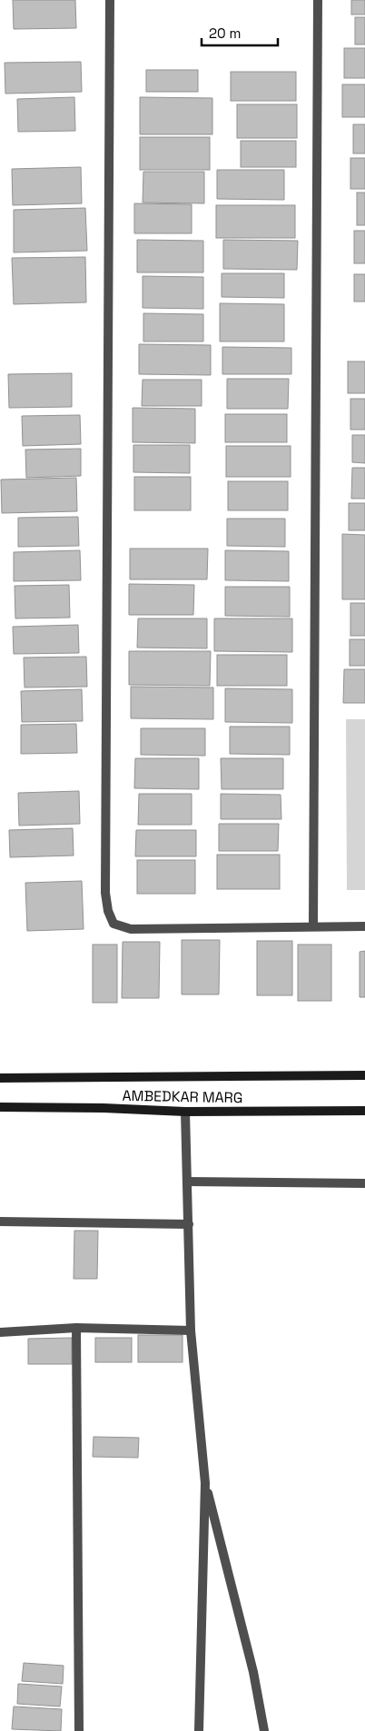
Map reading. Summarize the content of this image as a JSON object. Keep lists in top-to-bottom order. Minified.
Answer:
{"streets":{"street":["AMBEDKAR MARG"]},"scale_bar":"20 m"}
